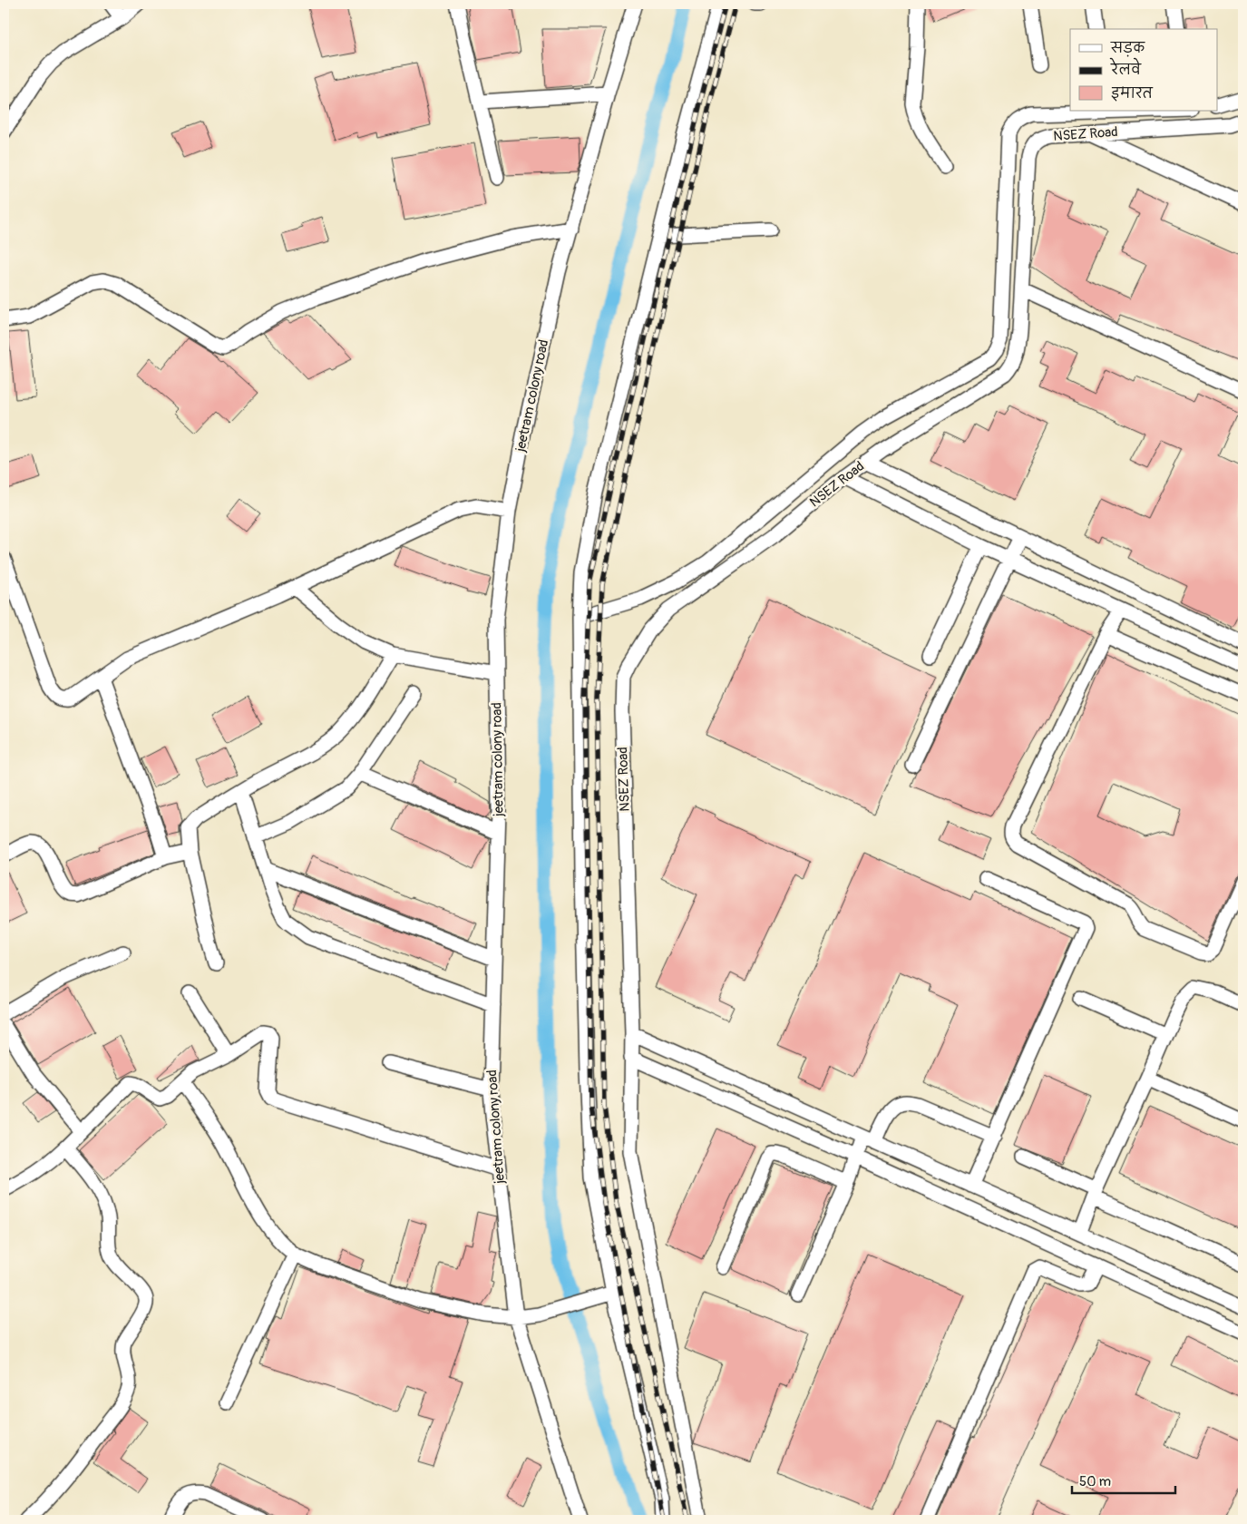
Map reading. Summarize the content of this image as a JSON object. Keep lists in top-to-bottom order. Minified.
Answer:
{"streets":{"street":["NSEZ Road","jeetram colony road"]},"legend":["सड़क","रेलवे","इमारत"],"scale_bar":"50 m"}
